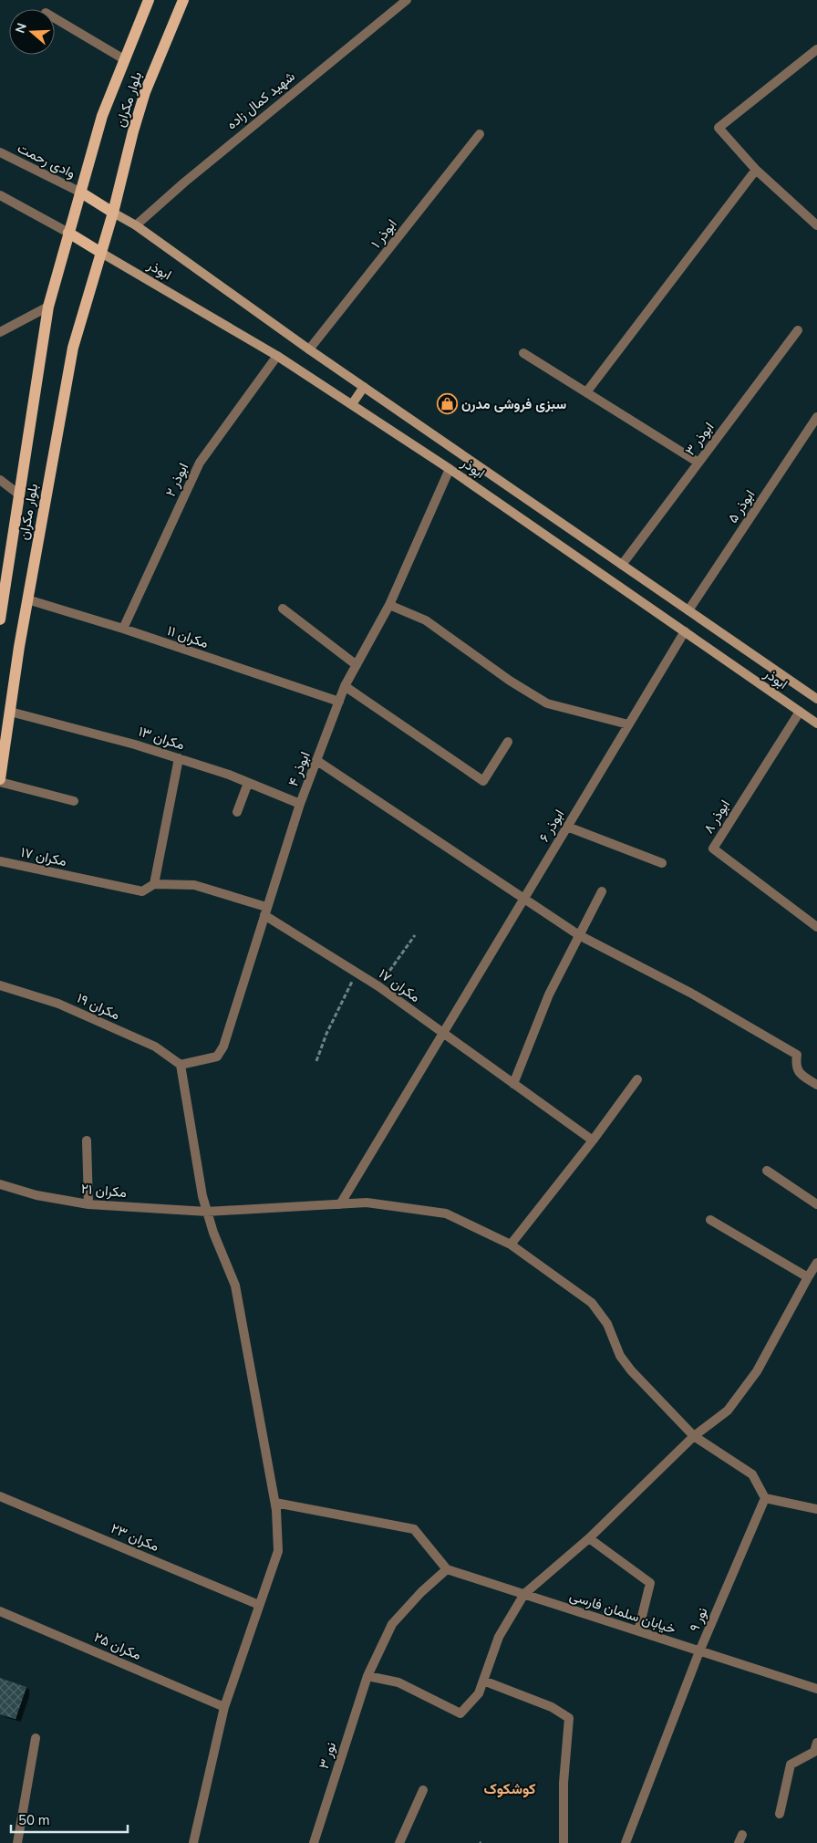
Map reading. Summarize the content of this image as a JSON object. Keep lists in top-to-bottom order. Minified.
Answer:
{"streets":{"main road":["بلوار مکران","ابوذر"],"street":["شهید کمال زاده","وادی رحمت","ابوذر ۱","ابوذر ۳","ابوذر ۲","ابوذر ۵","مکران ۱۱","مکران ۱۳","ابوذر ۴","ابوذر ۸","ابوذر ۶","مکران ۱۷","مکران ۱۹","مکران ۲۱","مکران ۲۳","خیابان سلمان فارسی","نور ۹","مکران ۲۵","نور ۳"]},"crossings":[["بلوار مکران","وادی رحمت"],["بلوار مکران","ابوذر"],["بلوار مکران","مکران ۱۱"],["بلوار مکران","مکران ۱۳"],["شهید کمال زاده","ابوذر"],["ابوذر ۱","ابوذر"],["ابوذر","ابوذر ۳"],["ابوذر","ابوذر ۲"],["ابوذر","ابوذر ۵"],["ابوذر","ابوذر ۴"],["ابوذر","ابوذر ۸"],["ابوذر","ابوذر ۶"],["ابوذر ۲","مکران ۱۱"],["مکران ۱۱","ابوذر ۴"],["مکران ۱۳","ابوذر ۴"],["ابوذر ۴","مکران ۱۷"],["ابوذر ۴","مکران ۱۹"],["ابوذر ۶","مکران ۱۷"],["ابوذر ۶","مکران ۲۱"],["خیابان سلمان فارسی","نور ۹"],["خیابان سلمان فارسی","نور ۳"]],"districts":["کوشکوک"],"places":{"shop":["سبزی فروشی مدرن"]},"scale_bar":"50 m","north":"left"}
